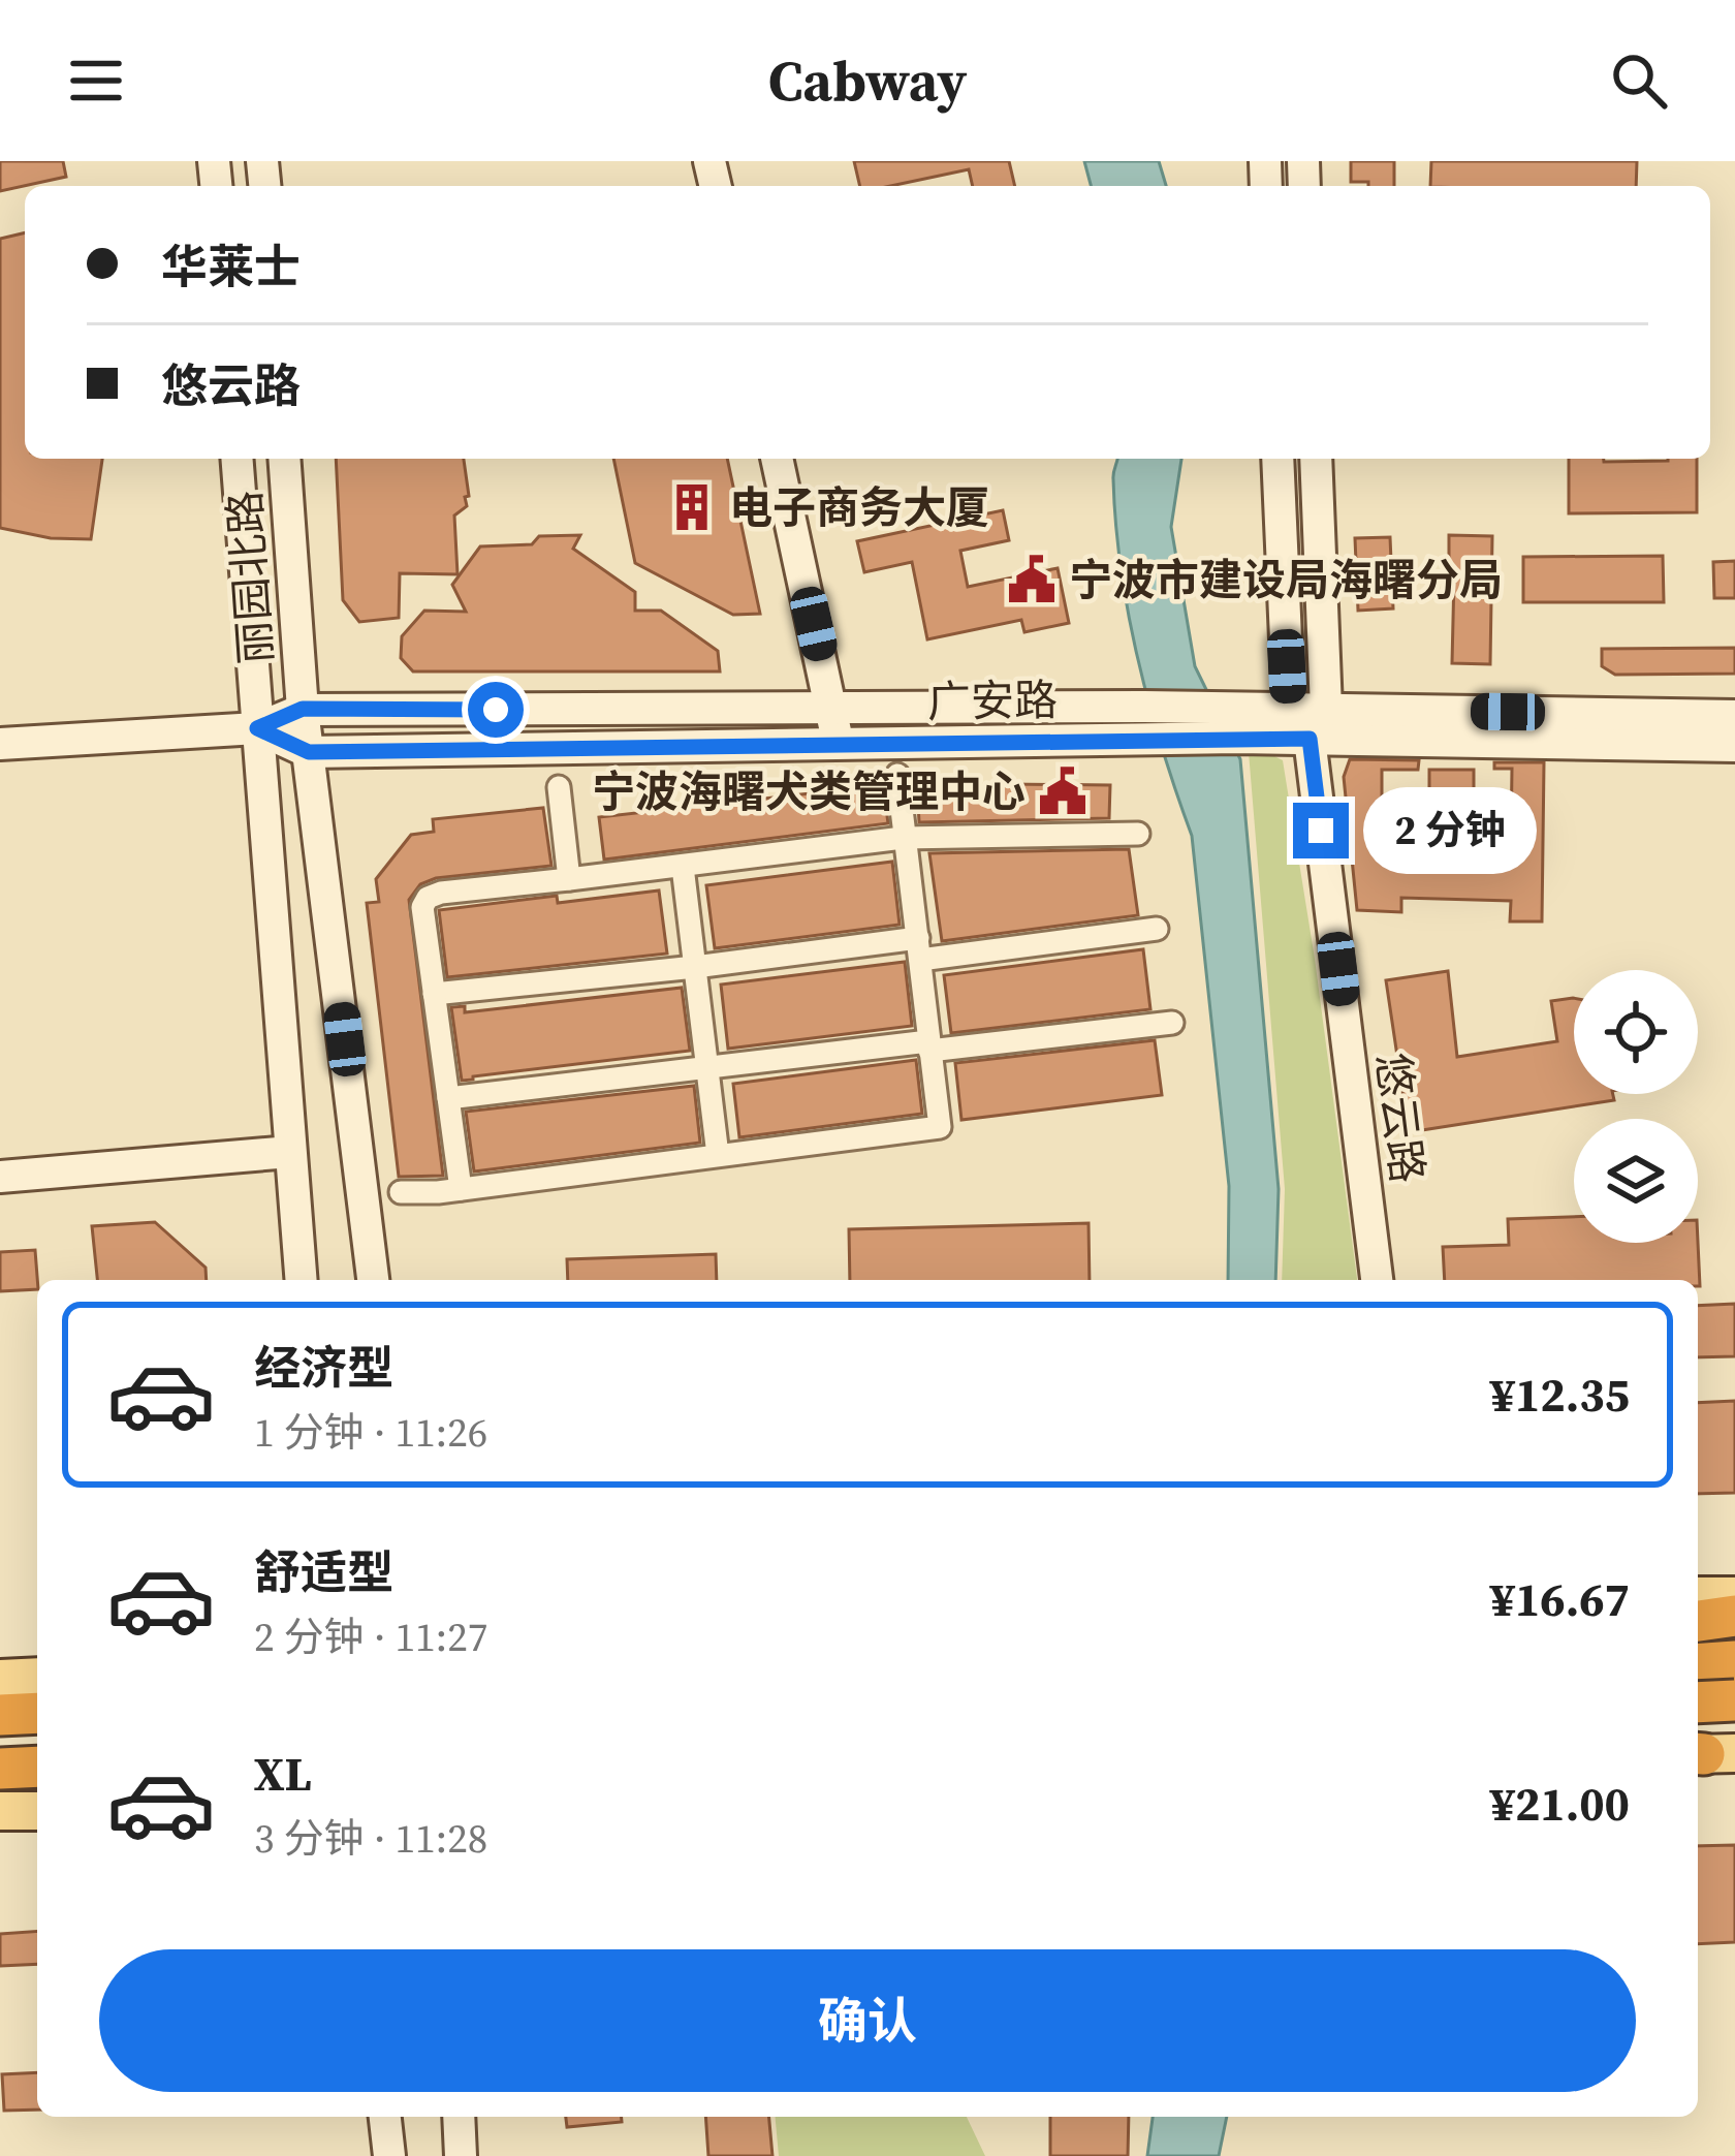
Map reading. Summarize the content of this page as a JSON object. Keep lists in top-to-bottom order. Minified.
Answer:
{"streets":{"street":["丽园北路","广安路","悠云路"]},"crossings":[["丽园北路","广安路"],["广安路","悠云路"]],"places":{"building":["电子商务大厦"],"public building":["宁波市建设局海曙分局","宁波海曙犬类管理中心"]},"page":{"header":"Cabway","banner":["华莱士","悠云路"],"bubble":"2 分钟","list":[{"name":"经济型","note":"1 分钟 · 11:26","value":"¥12.35"},{"name":"舒适型","note":"2 分钟 · 11:27","value":"¥16.67"},{"name":"XL","note":"3 分钟 · 11:28","value":"¥21.00"}],"buttons":"确认"}}
